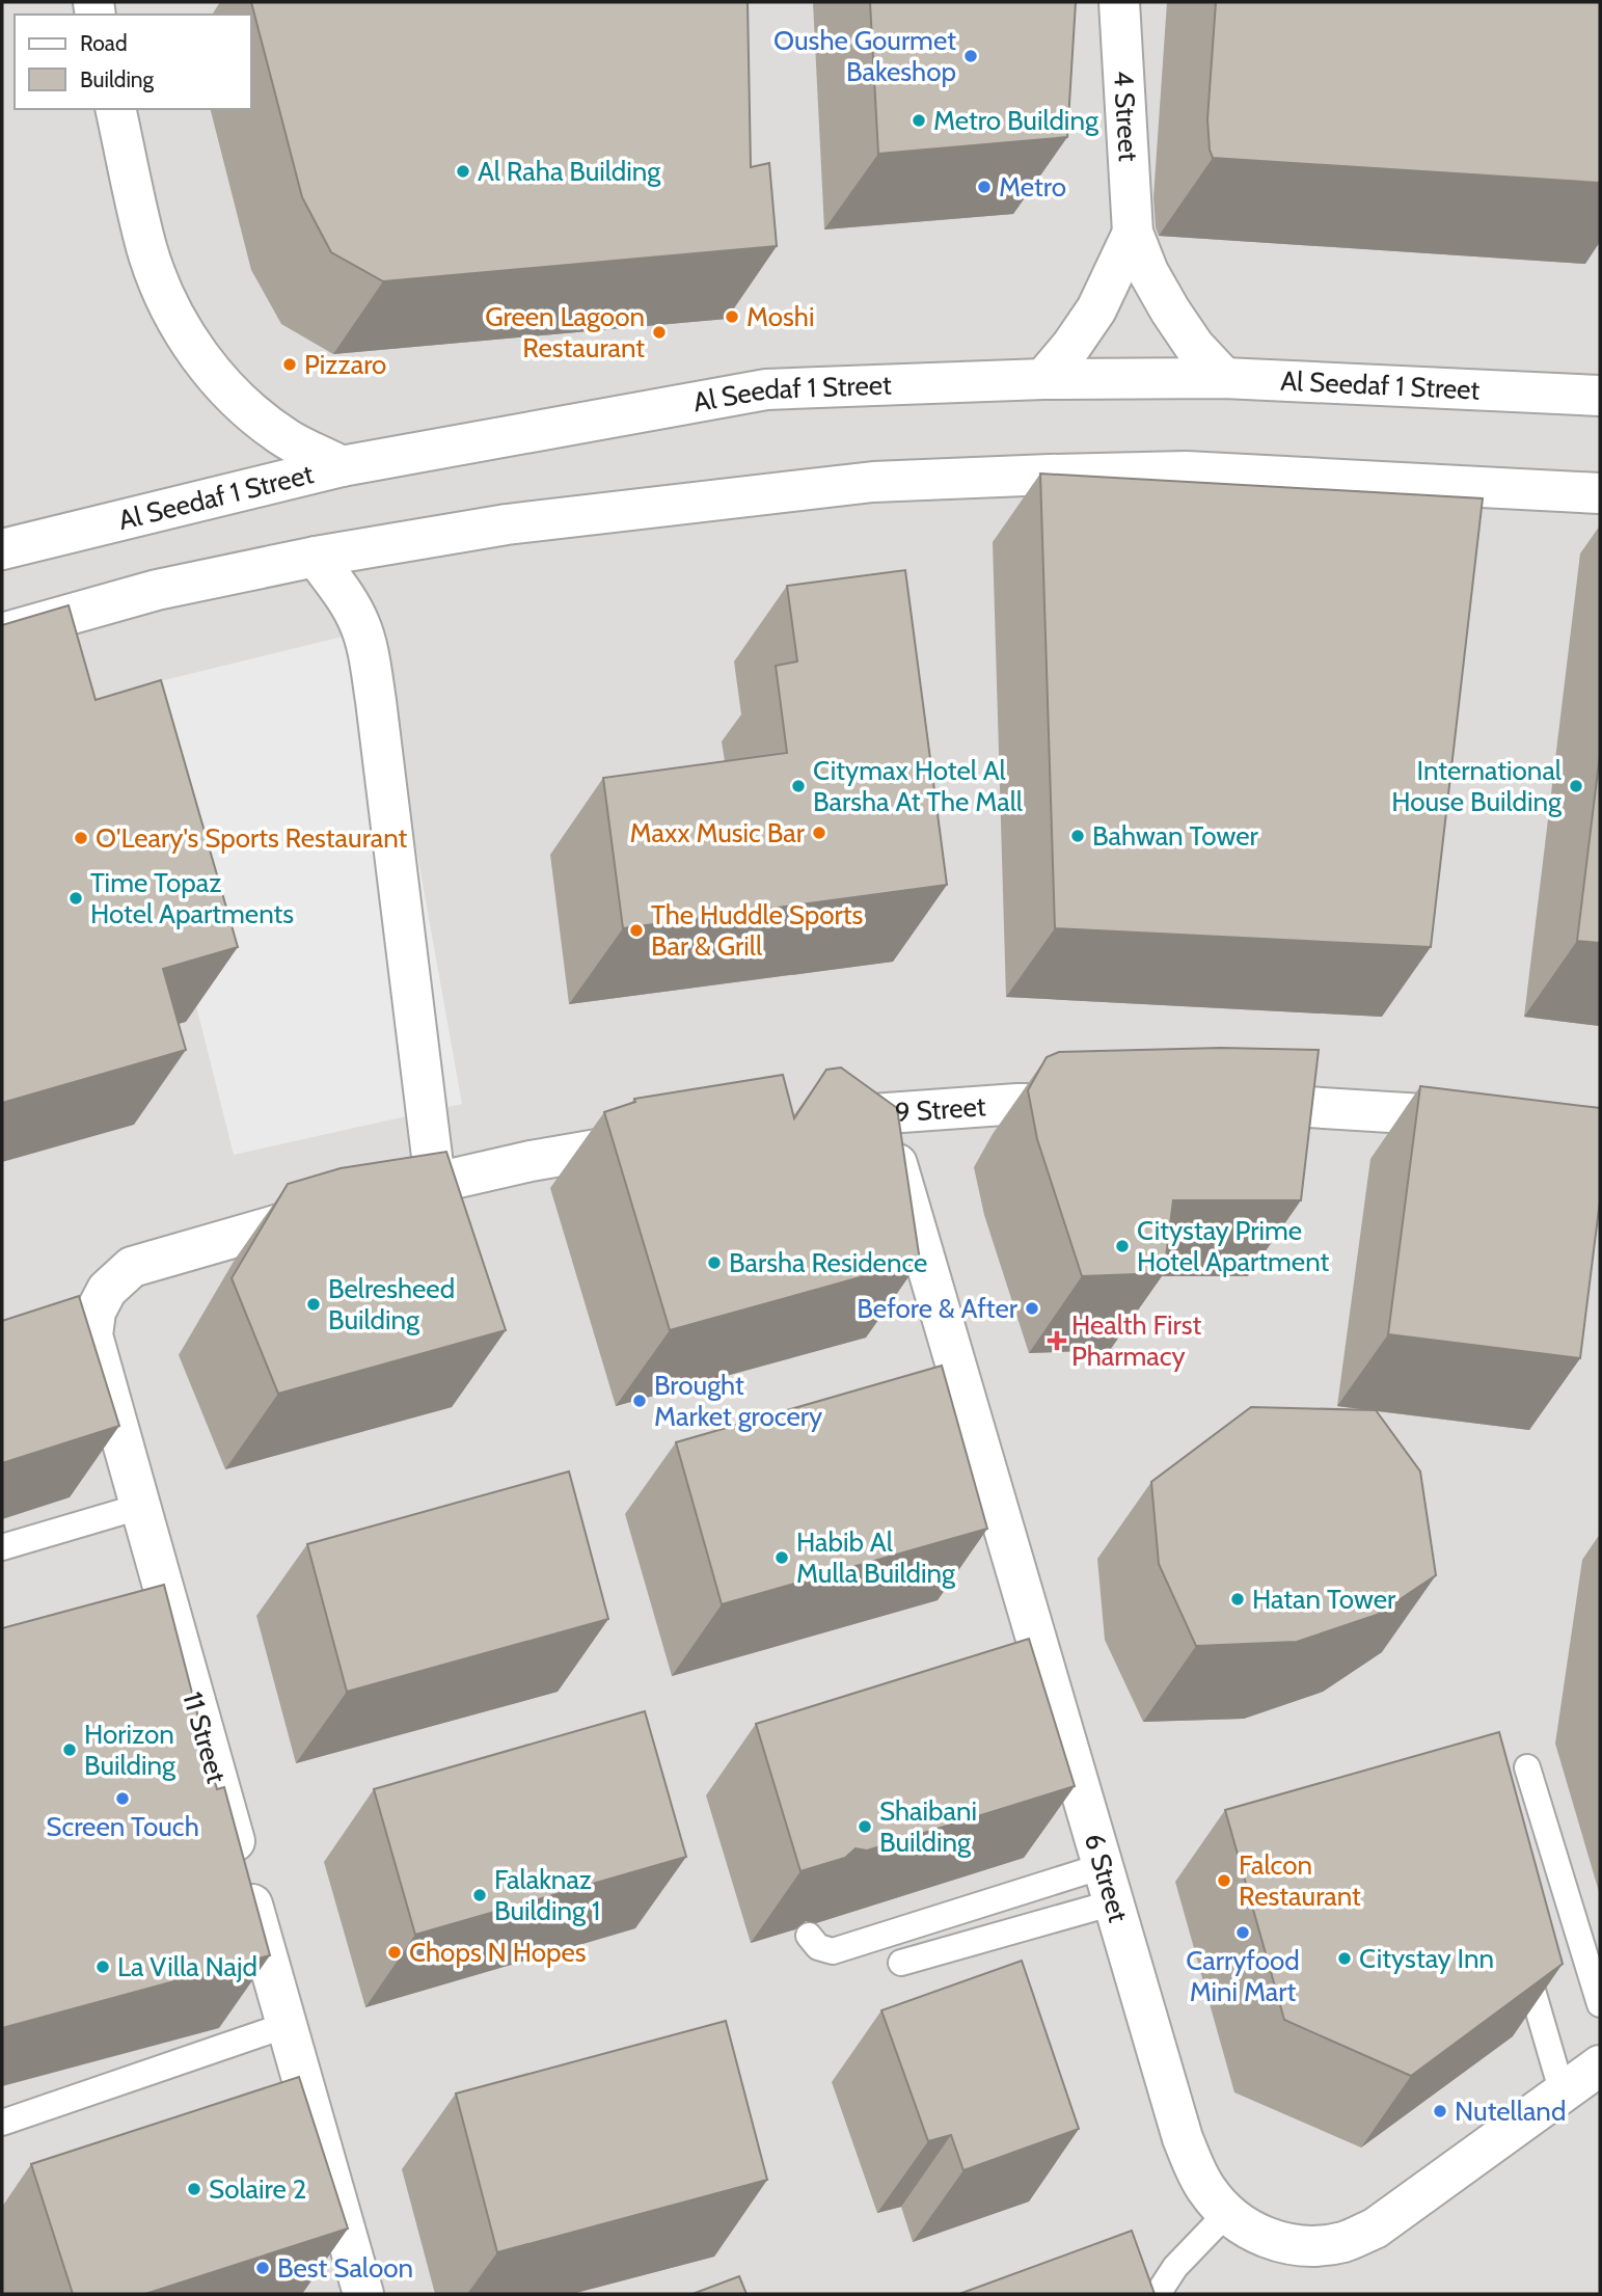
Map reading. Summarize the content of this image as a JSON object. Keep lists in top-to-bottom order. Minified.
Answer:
{"streets":{"street":["4 Street","Al Seedaf 1 Street","9 Street","11 Street","6 Street"]},"crossings":[["4 Street","Al Seedaf 1 Street"],["9 Street","6 Street"]],"places":{"other":["Oushe Gourmet Bakeshop","Metro Building","Al Raha Building","Metro","Moshi","Green Lagoon Restaurant","Pizzaro","Citymax Hotel Al Barsha At The Mall","International House Building","Maxx Music Bar","Bahwan Tower","O'Leary's Sports Restaurant","Time Topaz Hotel Apartments","The Huddle Sports Bar & Grill","Citystay Prime Hotel Apartment","Barsha Residence","Belresheed Building","Before & After","Brought Market grocery","Habib Al Mulla Building","Hatan Tower","Horizon Building","Screen Touch","Shaibani Building","Falcon Restaurant","Falaknaz Building 1","Carryfood Mini Mart","Chops N Hopes","Citystay Inn","La Villa Najd","Nutelland","Solaire 2","Best Saloon"],"health":["Health First Pharmacy"]},"legend":["Road","Building"]}
